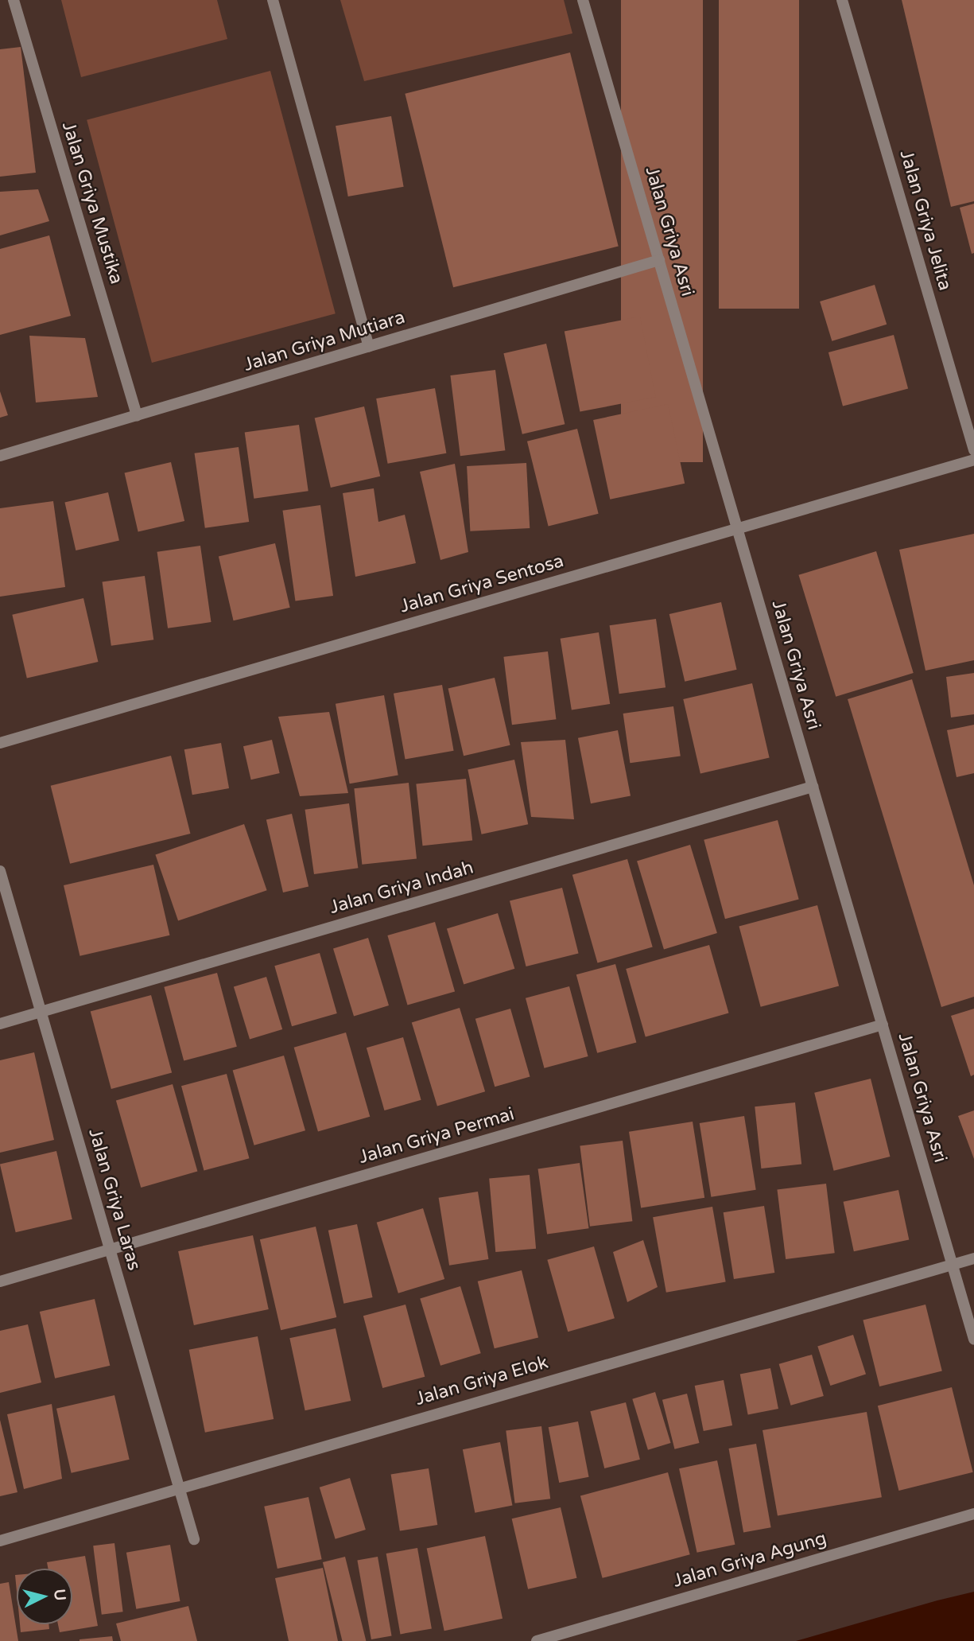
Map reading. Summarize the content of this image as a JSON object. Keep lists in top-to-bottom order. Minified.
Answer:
{"streets":{"street":["Jalan Griya Mustika","Jalan Griya Jelita","Jalan Griya Asri","Jalan Griya Mutiara","Jalan Griya Sentosa","Jalan Griya Indah","Jalan Griya Permai","Jalan Griya Laras","Jalan Griya Elok","Jalan Griya Agung"]},"crossings":[["Jalan Griya Mustika","Jalan Griya Mutiara"],["Jalan Griya Asri","Jalan Griya Mutiara"],["Jalan Griya Asri","Jalan Griya Sentosa"],["Jalan Griya Asri","Jalan Griya Indah"],["Jalan Griya Asri","Jalan Griya Permai"],["Jalan Griya Asri","Jalan Griya Elok"],["Jalan Griya Indah","Jalan Griya Laras"],["Jalan Griya Permai","Jalan Griya Laras"],["Jalan Griya Laras","Jalan Griya Elok"]],"north":"right"}
